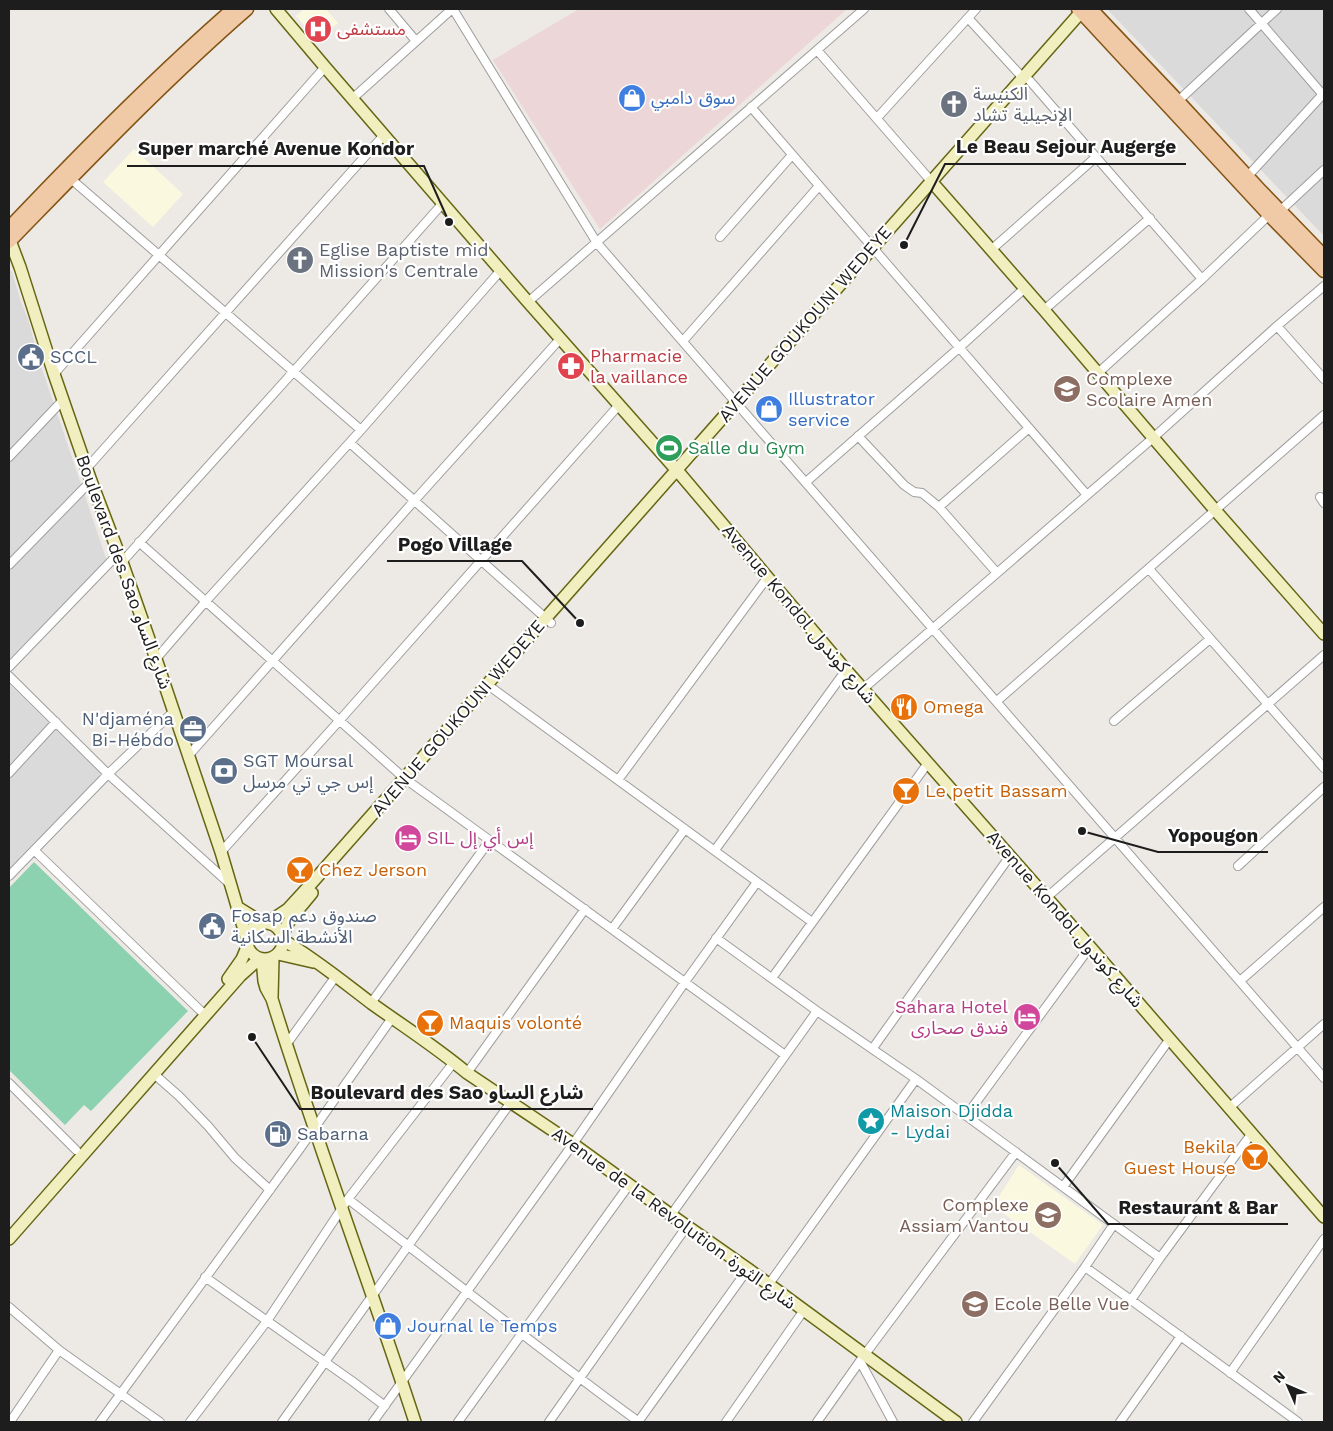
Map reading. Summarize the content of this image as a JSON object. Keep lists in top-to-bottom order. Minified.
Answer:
{"streets":{"street":["AVENUE GOUKOUNI WEDEYE","Boulevard des Sao شارع الساو","Avenue Kondol شارع كوندول","Avenue de la Revolution شارع الثورة"]},"crossings":[["AVENUE GOUKOUNI WEDEYE","Boulevard des Sao شارع الساو"],["AVENUE GOUKOUNI WEDEYE","Avenue Kondol شارع كوندول"],["AVENUE GOUKOUNI WEDEYE","Avenue de la Revolution شارع الثورة"],["Boulevard des Sao شارع الساو","Avenue de la Revolution شارع الثورة"]],"places":{"hospital":["مستشفى"],"shop":["سوق دامبي","Illustrator service","Journal le Temps"],"church":["الكنيسة الإنجيلية تشاد","Eglise Baptiste mid Mission's Centrale"],"other":["Super marché Avenue Kondor","Le Beau Sejour Augerge","Pogo Village","Yopougon","Boulevard des Sao شارع الساو","Restaurant & Bar"],"public building":["SCCL","Fosap صندوق دعم الأنشطة السكانية"],"pharmacy":["Pharmacie la vaillance"],"school or university":["Complexe Scolaire Amen","Complexe Assiam Vantou","Ecole Belle Vue"],"sports":["Salle du Gym"],"restaurant":["Omega"],"office":["N'djaména Bi-Hébdo"],"bank":["SGT Moursal إس جي تي مرسل"],"bar":["Le petit Bassam","Chez Jerson","Maquis volonté","Bekila Guest House"],"hotel":["SIL إس أي إل","Sahara Hotel فندق صحارى"],"place":["Maison Djidda - Lydai"],"fuel station":["Sabarna"]},"north":"top left"}
